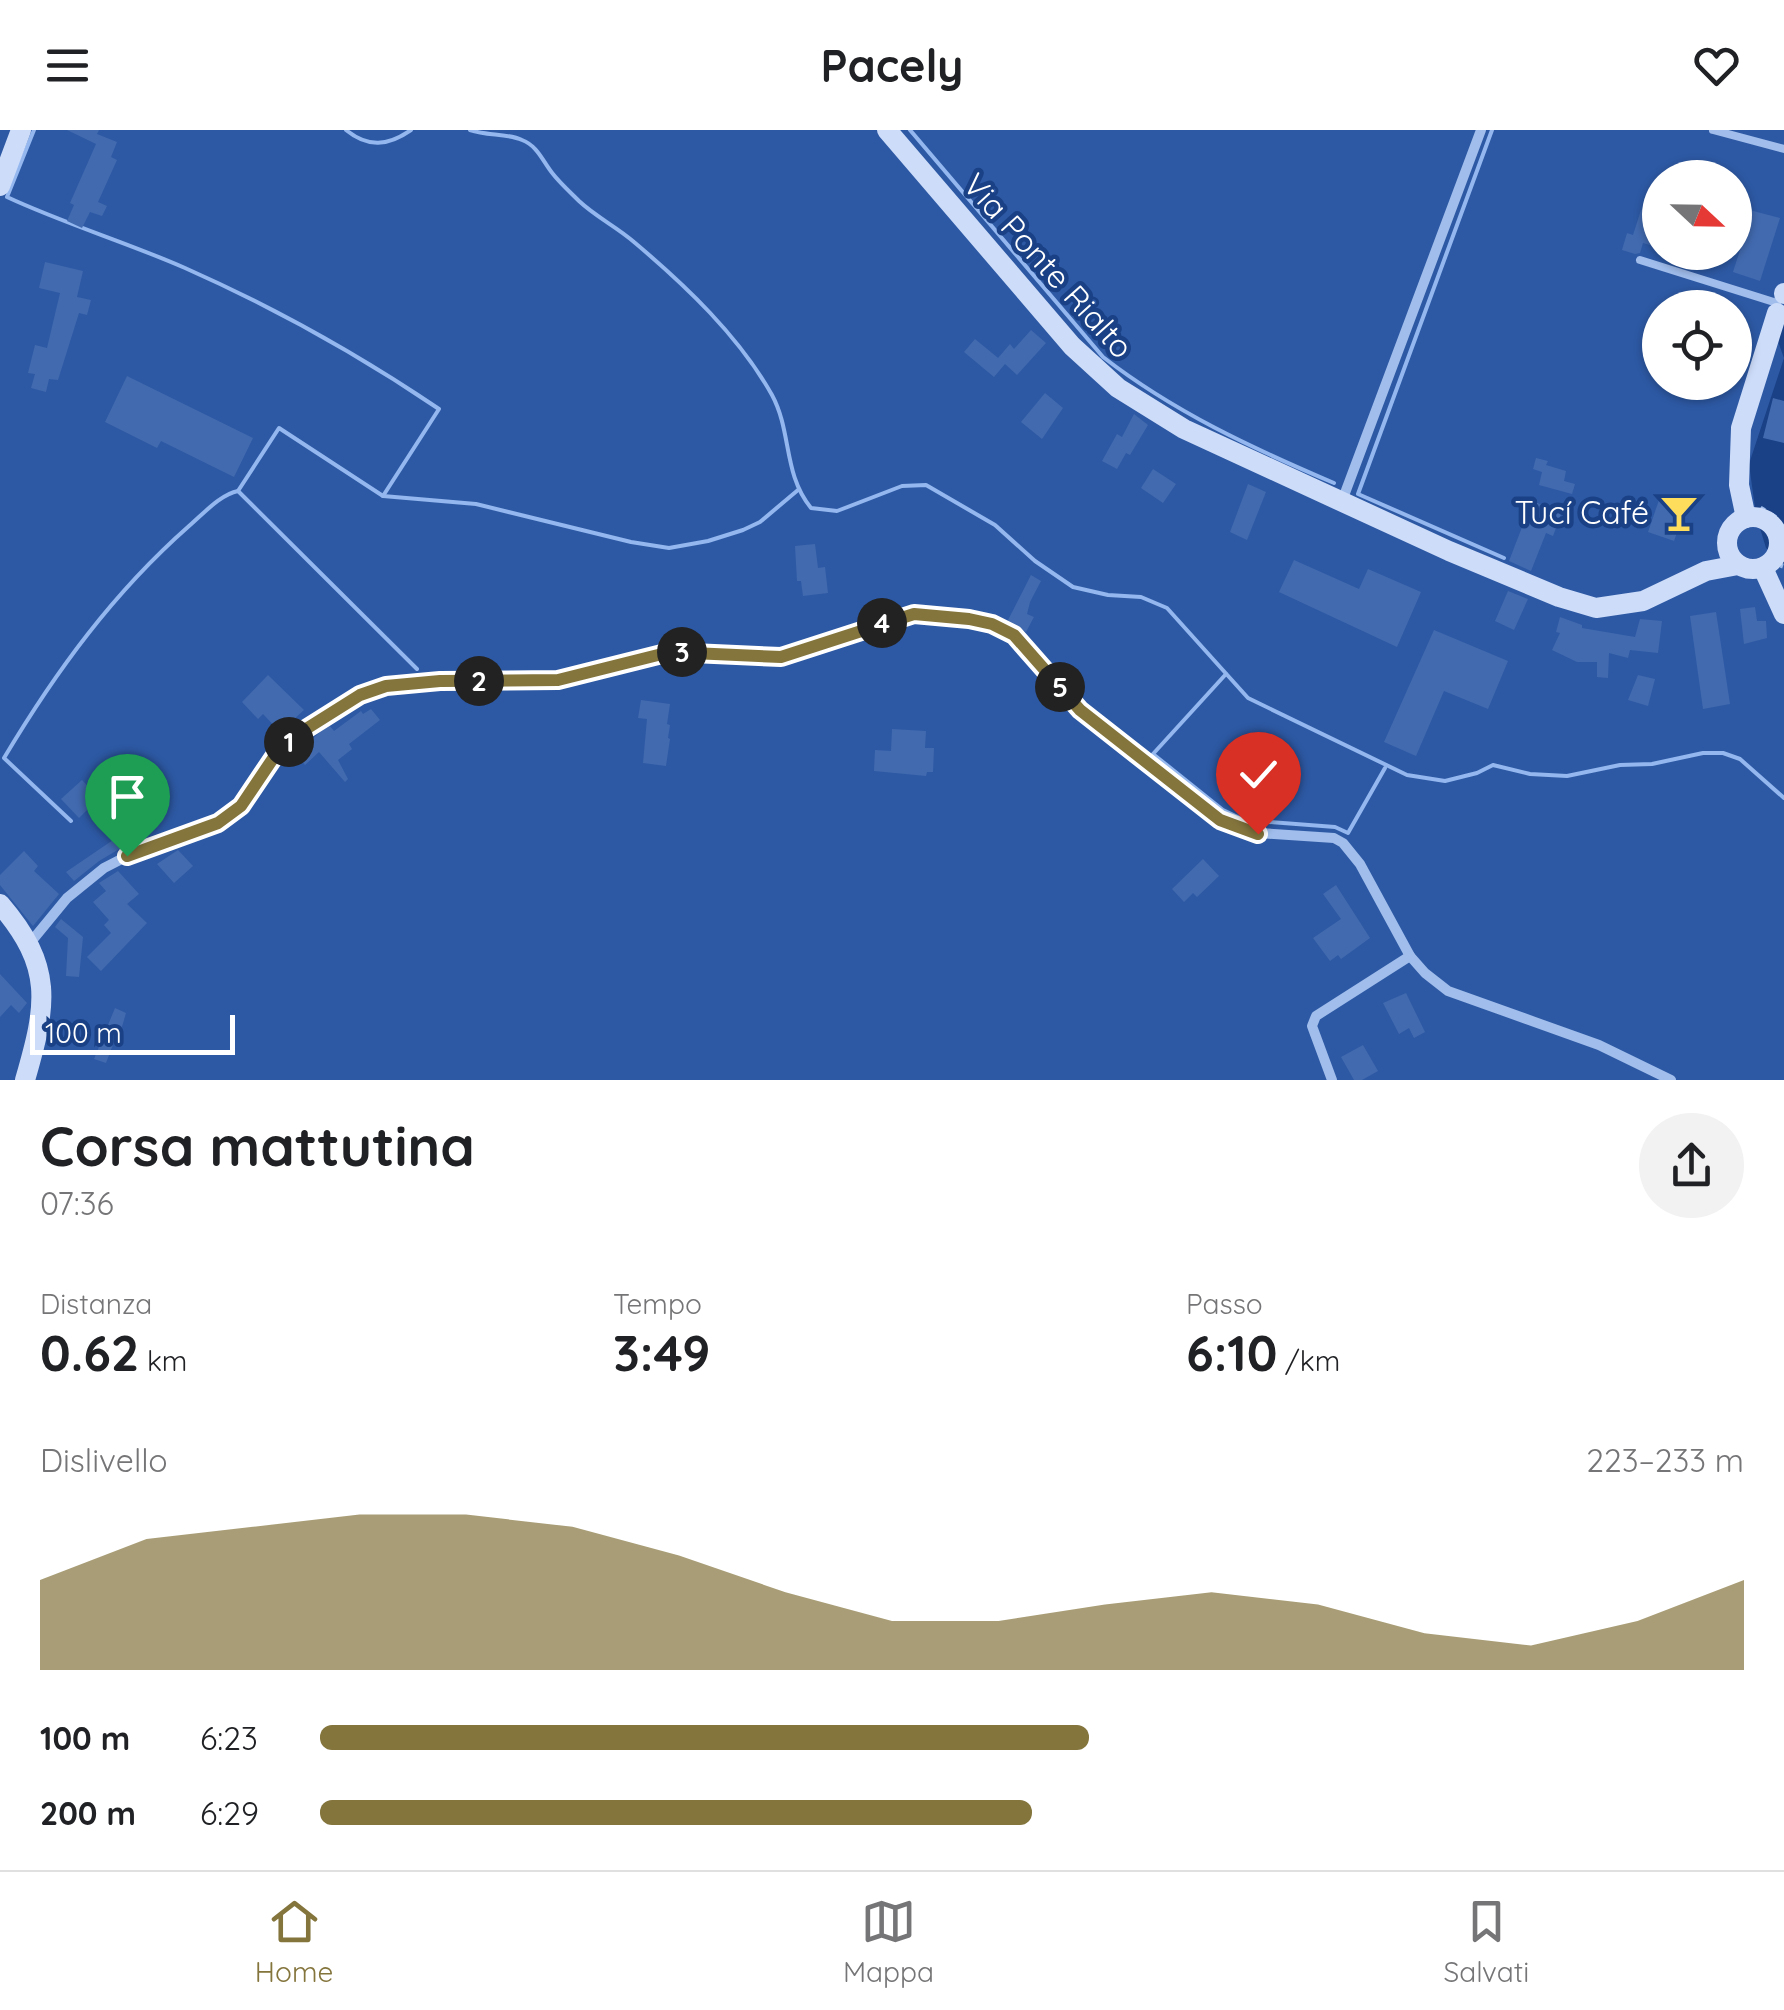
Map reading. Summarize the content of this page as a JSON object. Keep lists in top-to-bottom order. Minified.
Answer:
{"streets":{"main road":["Via Ponte Rialto"]},"places":{"bar":["Tucí Café"]},"scale_bar":"100 m","north":"right","page":{"header":"Pacely","pins":["4","3","2","5","1"],"scale":"100 m","heading":["Corsa mattutina","07:36"],"stats":[["Distanza","0.62 km"],["Tempo","3:49"],["Passo","6:10 /km"]],"chart":["Dislivello","223–233 m"],"list":[{"name":"100 m","note":"6:23"},{"name":"200 m","note":"6:29"}],"tabs":["Home","Mappa","Salvati"]}}
